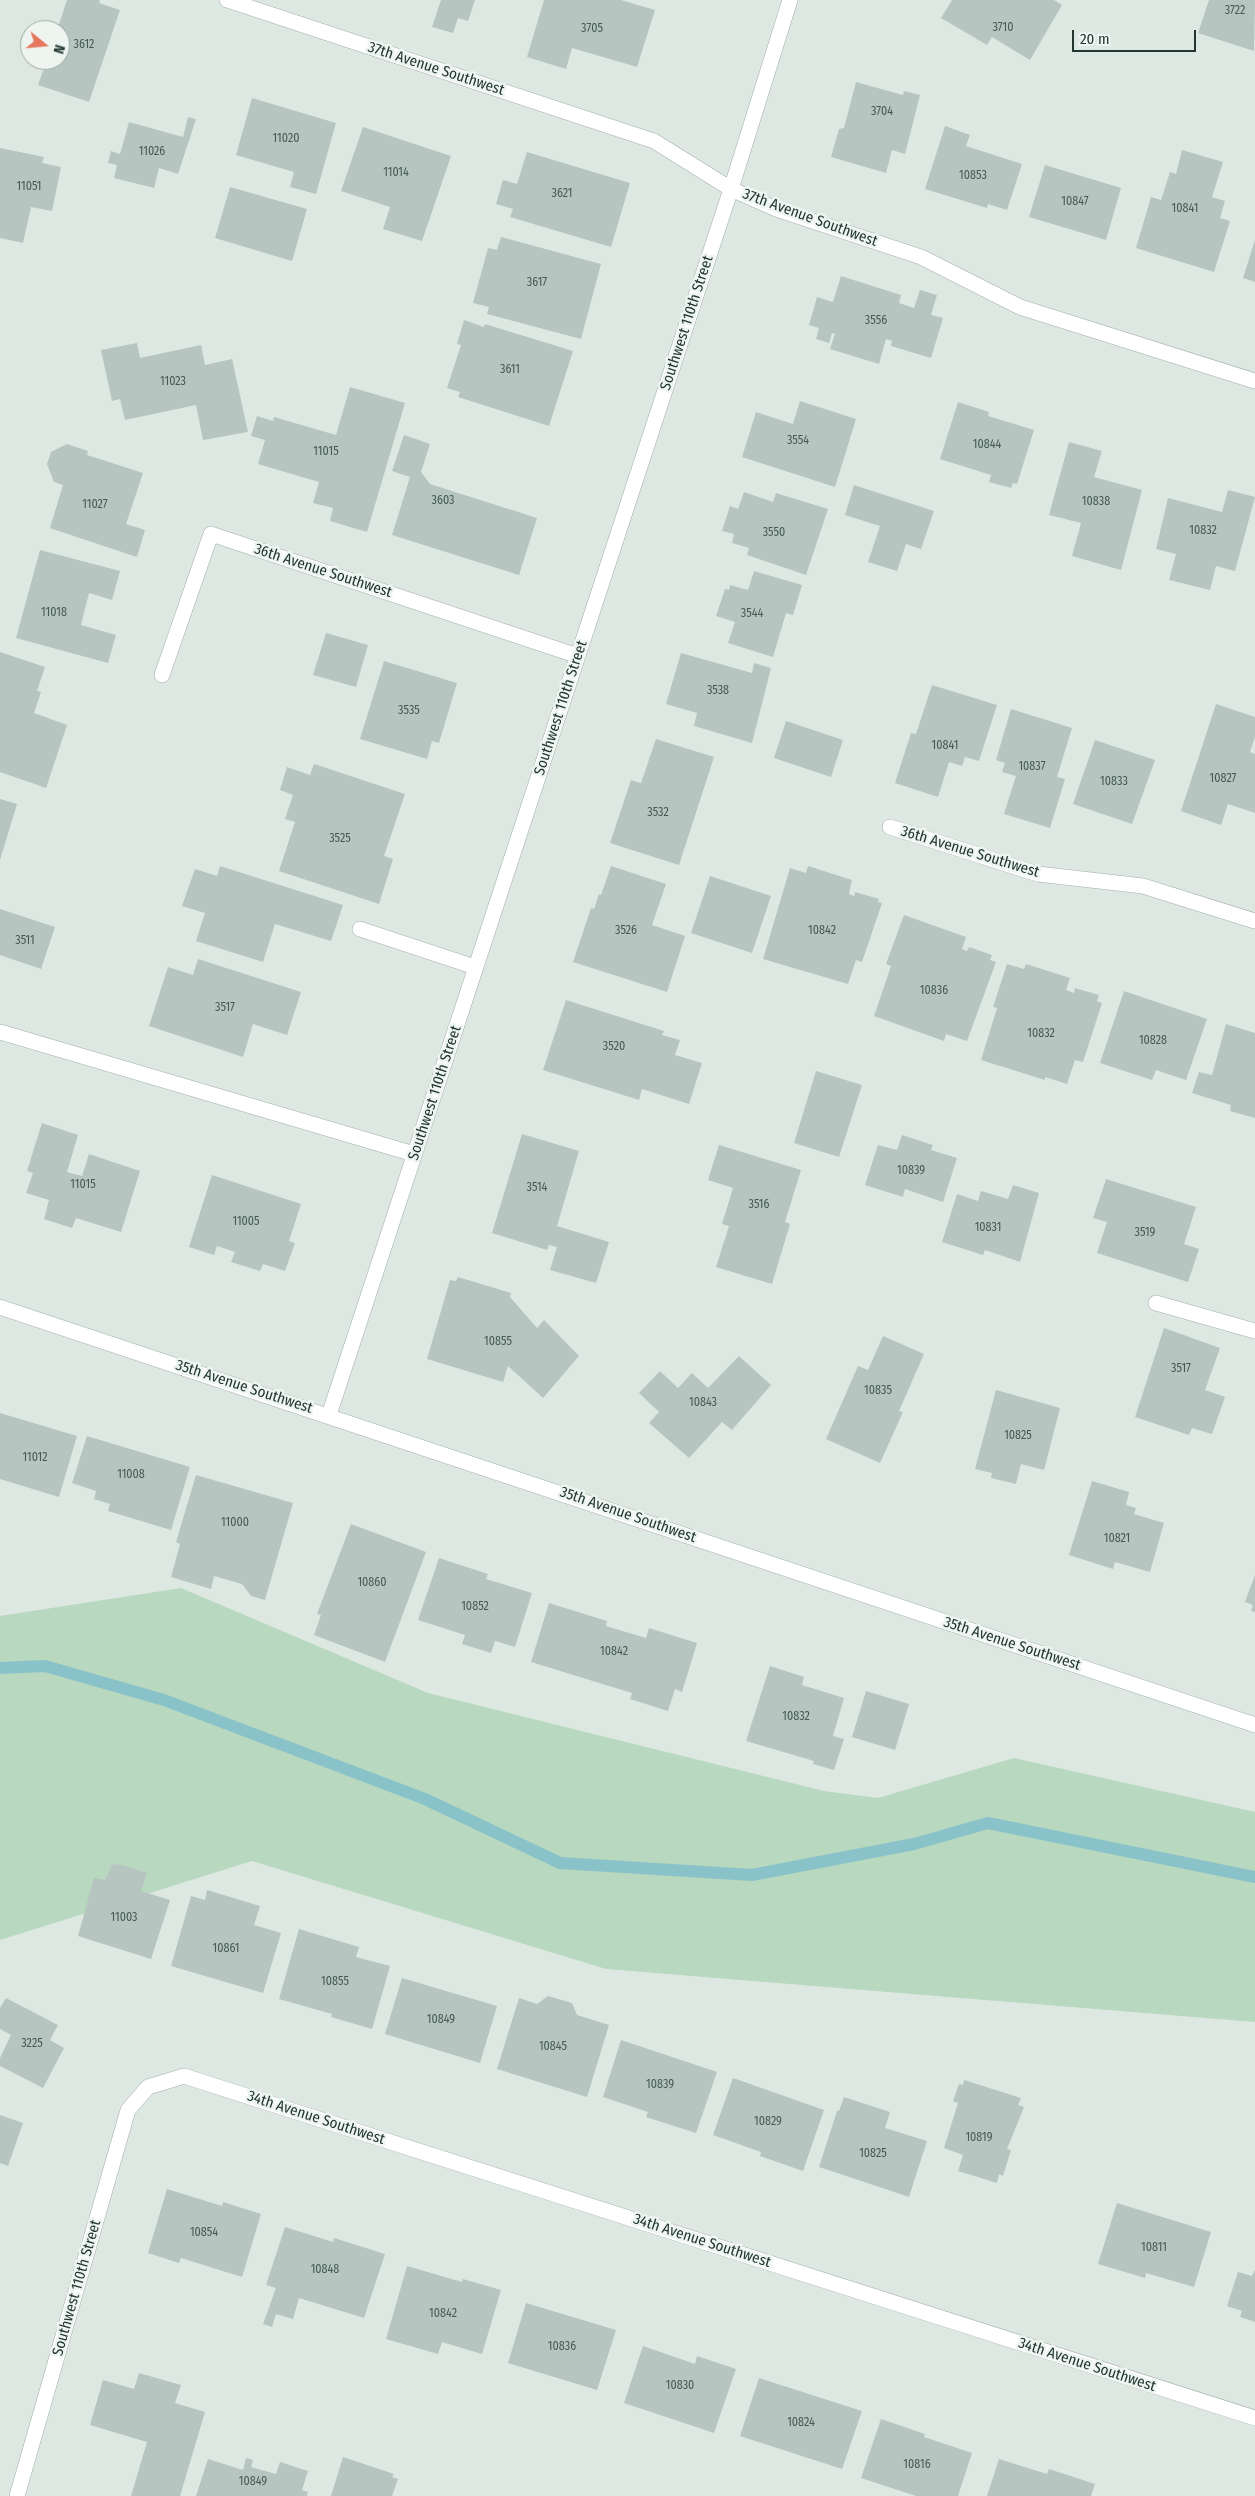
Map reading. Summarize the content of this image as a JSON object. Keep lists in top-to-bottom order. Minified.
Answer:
{"streets":{"street":["37th Avenue Southwest","Southwest 110th Street","36th Avenue Southwest","35th Avenue Southwest","34th Avenue Southwest"]},"crossings":[["37th Avenue Southwest","Southwest 110th Street"],["Southwest 110th Street","36th Avenue Southwest"],["Southwest 110th Street","35th Avenue Southwest"],["Southwest 110th Street","34th Avenue Southwest"]],"house_numbers":["3722","3710","3705","3612","3704","11020","11026","11014","10853","11051","3621","10847","10841","3617","3556","3611","11023","3554","10844","11015","3603","10838","11027","10832","3550","11018","3544","3538","3535","10841","10837","10827","10833","3532","3525","3526","10842","3511","10836","3517","10832","10828","3520","10839","11015","3514","3516","11005","10831","3519","10855","3517","10835","10843","10825","11012","11008","11000","10821","10860","10852","10842","10832","11003","10861","10855","10849","3225","10845","10839","10829","10819","10825","10854","10811","10848","10842","10836","10830","10824","10816","10849"],"scale_bar":"20 m","north":"right"}
